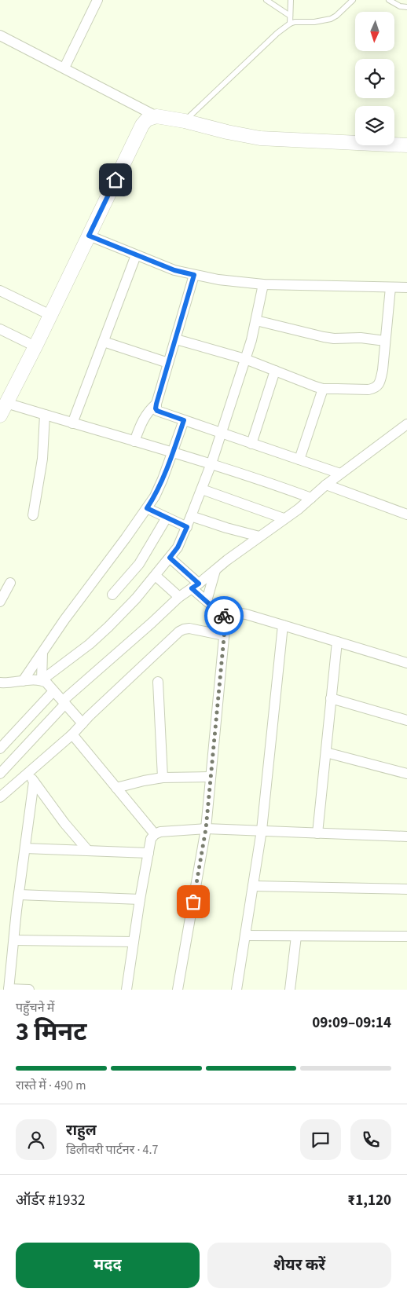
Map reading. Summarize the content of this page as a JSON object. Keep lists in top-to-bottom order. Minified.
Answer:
{"north":"bottom","page":{"heading":["3 मिनट","पहुँचने में","09:09–09:14"],"panel":["राहुल","डिलीवरी पार्टनर · 4.7","ऑर्डर #1932","₹1,120"],"bar":"रास्ते में · 490 m","buttons":["मदद","शेयर करें"]}}
